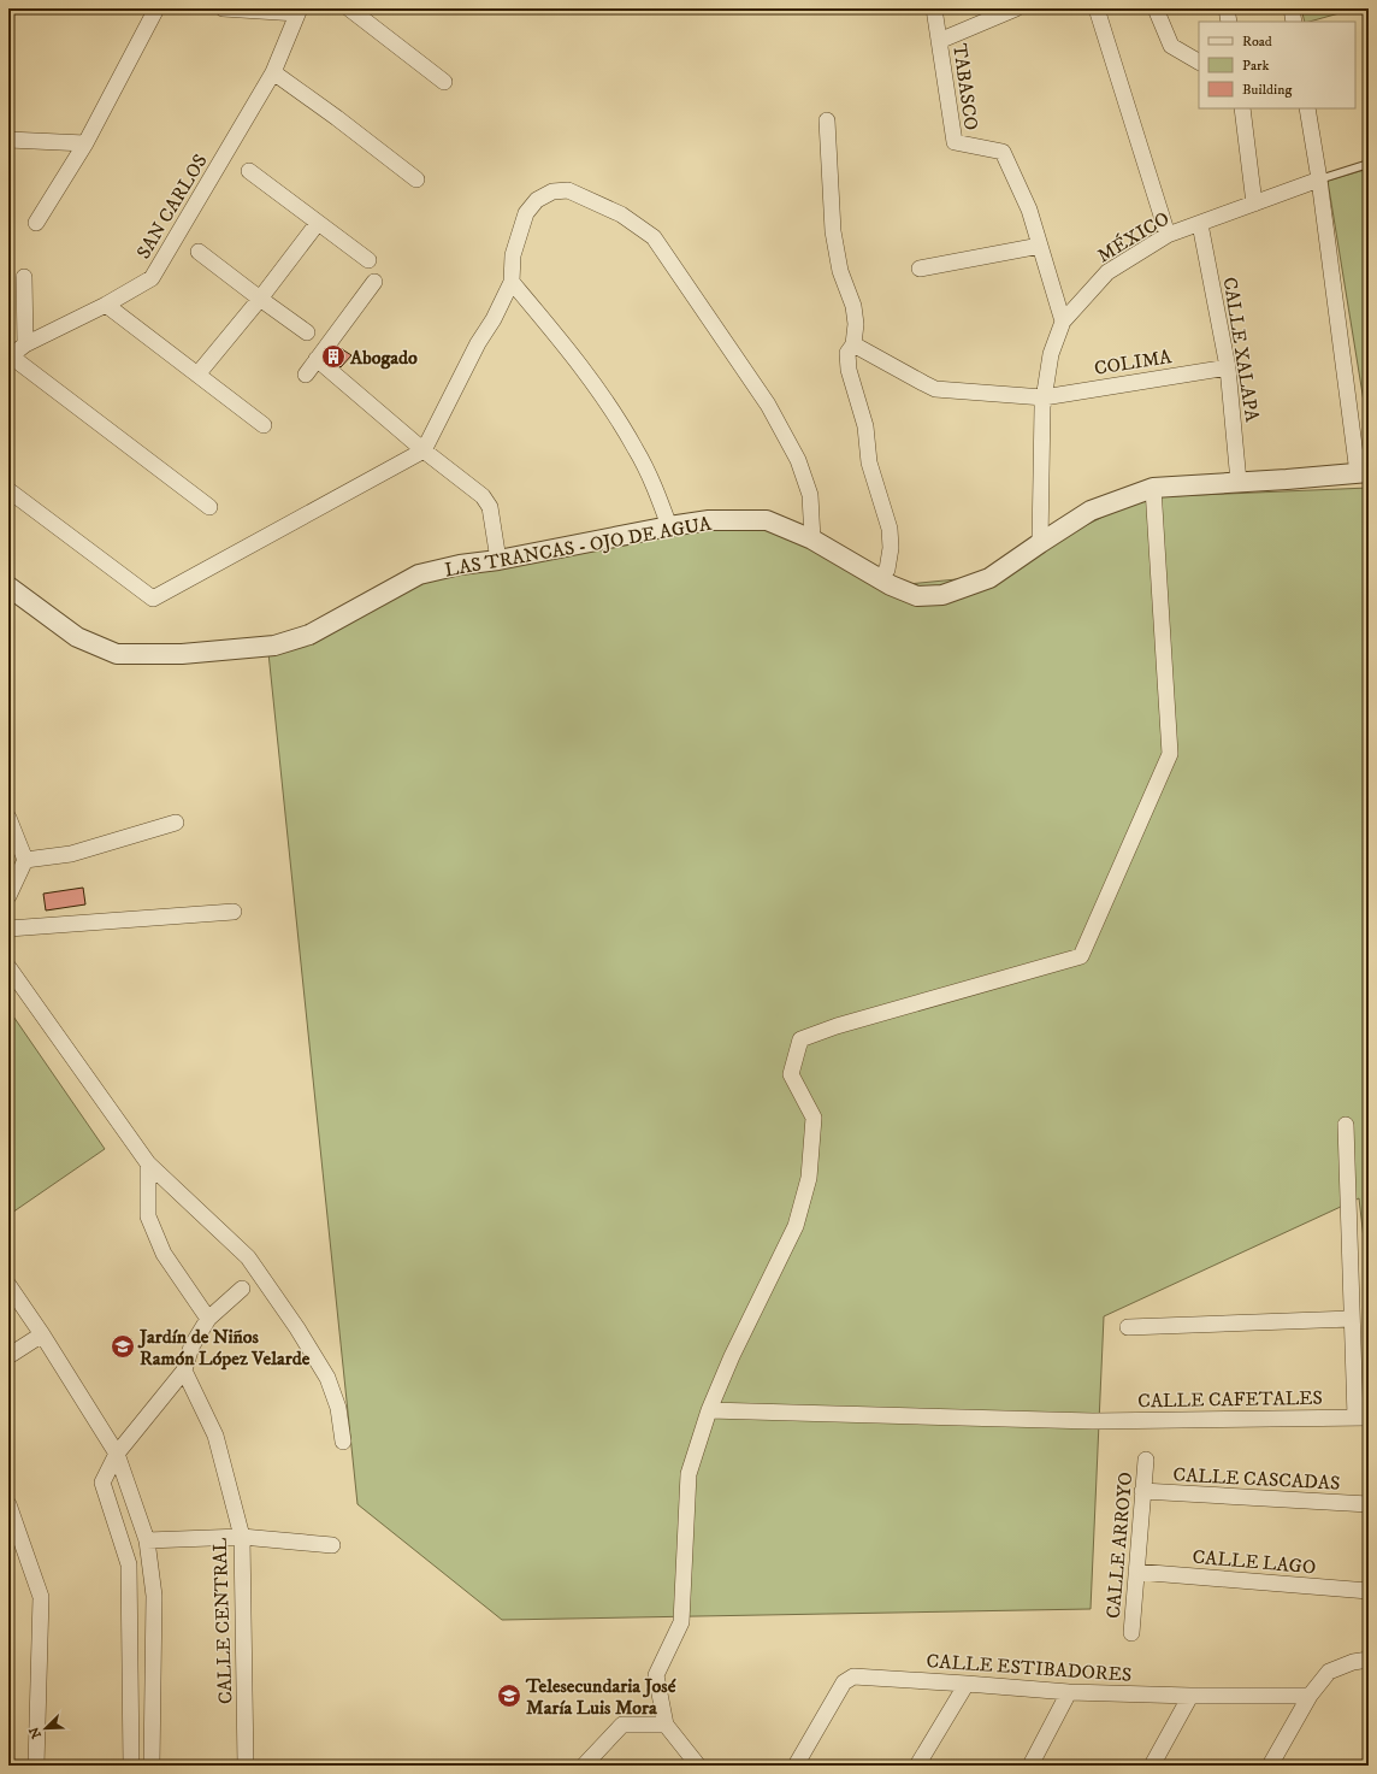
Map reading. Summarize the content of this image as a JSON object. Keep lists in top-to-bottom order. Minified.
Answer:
{"streets":{"street":["TABASCO","SAN CARLOS","MÉXICO","CALLE XALAPA","COLIMA","LAS TRANCAS - OJO DE AGUA","CALLE CAFETALES","CALLE CASCADAS","CALLE ARROYO","CALLE LAGO","CALLE CENTRAL","CALLE ESTIBADORES"]},"crossings":[["MÉXICO","CALLE XALAPA"],["MÉXICO","COLIMA"],["MÉXICO","LAS TRANCAS - OJO DE AGUA"],["CALLE XALAPA","COLIMA"],["CALLE XALAPA","LAS TRANCAS - OJO DE AGUA"],["CALLE CASCADAS","CALLE ARROYO"],["CALLE ARROYO","CALLE LAGO"]],"places":{"building":["Abogado"],"school or university":["Jardín de Niños Ramón López Velarde","Telesecundaria José María Luis Mora"]},"legend":["Road","Park","Building"],"north":"bottom left"}
